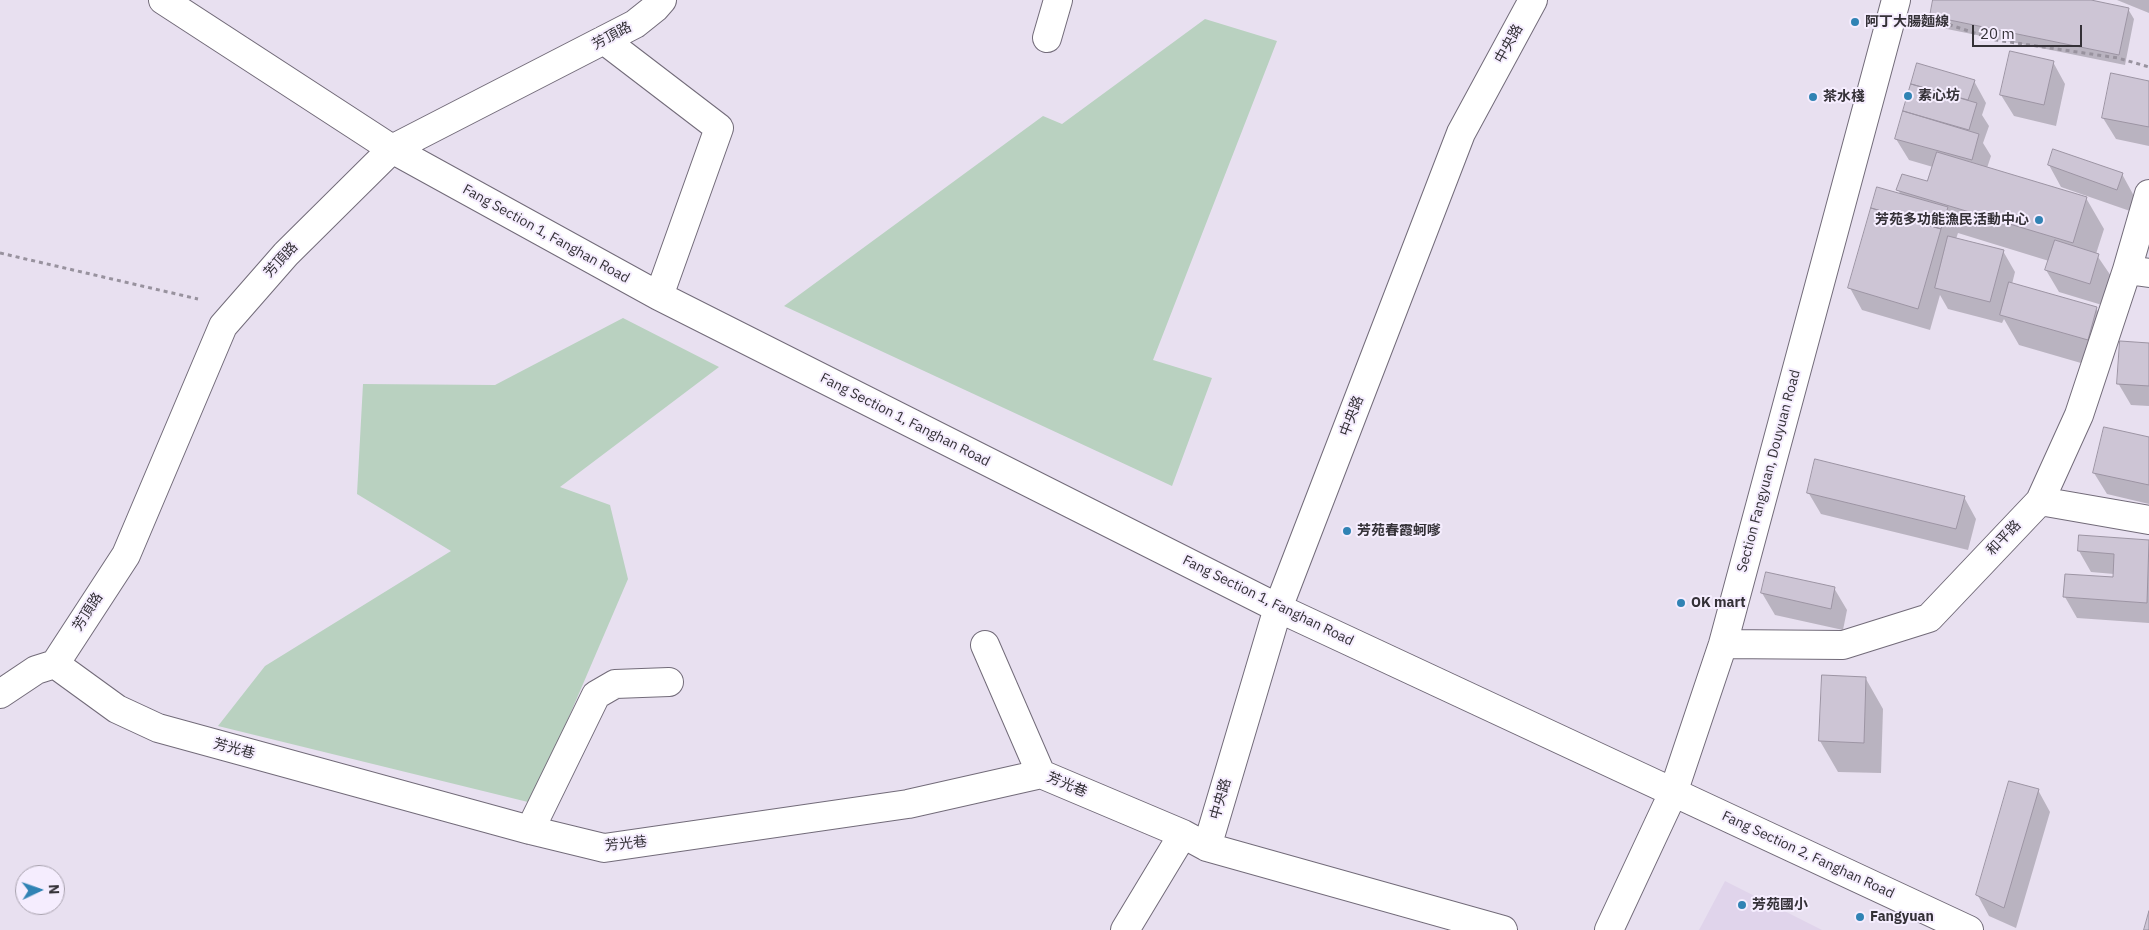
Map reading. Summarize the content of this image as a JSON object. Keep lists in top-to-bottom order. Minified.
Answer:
{"streets":{"street":["芳頂路","中央路","Fang Section 1, Fanghan Road","Section Fangyuan, Douyuan Road","和平路","芳光巷","Fang Section 2, Fanghan Road"]},"crossings":[["芳頂路","Fang Section 1, Fanghan Road"],["芳頂路","芳光巷"],["中央路","Fang Section 1, Fanghan Road"],["中央路","芳光巷"],["Fang Section 1, Fanghan Road","Section Fangyuan, Douyuan Road"],["Fang Section 1, Fanghan Road","Fang Section 2, Fanghan Road"],["Section Fangyuan, Douyuan Road","和平路"],["Section Fangyuan, Douyuan Road","Fang Section 2, Fanghan Road"]],"places":["阿丁大腸麵線","素心坊","茶水棧","芳苑多功能漁民活動中心","芳苑春霞蚵嗲","OK mart","芳苑國小","Fangyuan"],"scale_bar":"20 m","north":"right"}
